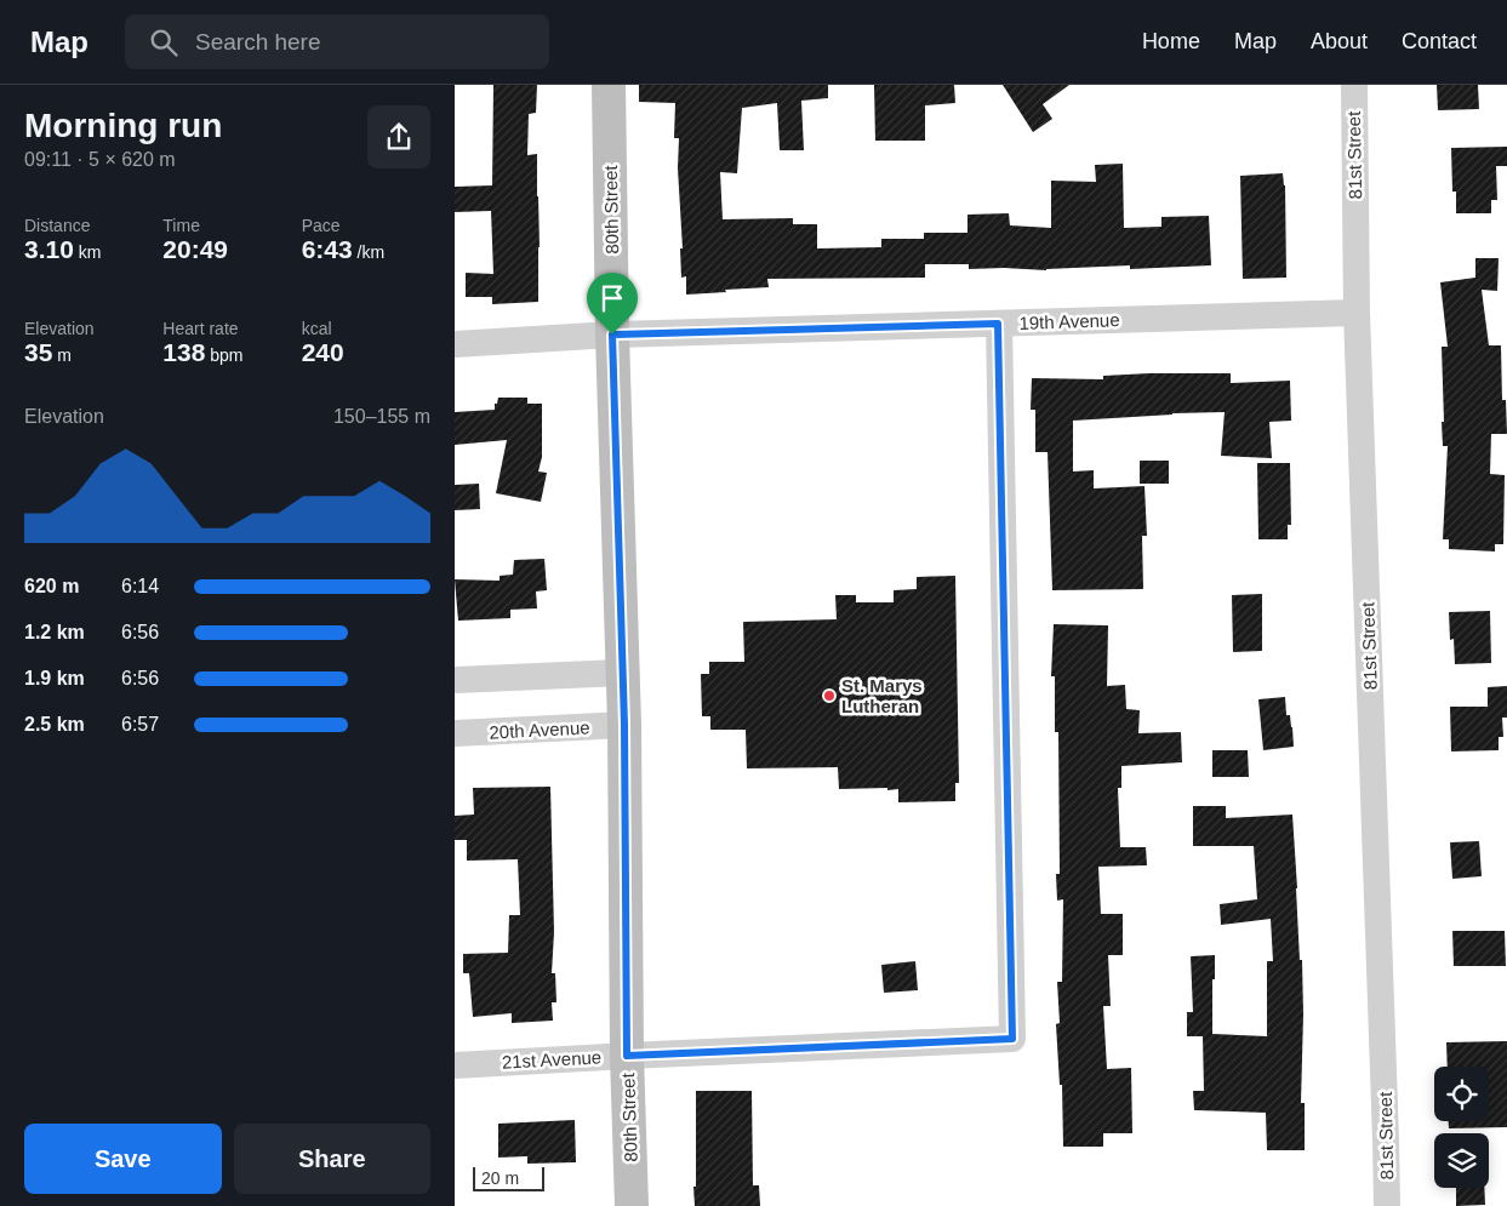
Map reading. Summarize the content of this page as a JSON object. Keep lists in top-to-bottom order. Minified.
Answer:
{"streets":{"street":["81st Street","80th Street","19th Avenue","20th Avenue","21st Avenue"]},"crossings":[["81st Street","19th Avenue"],["80th Street","19th Avenue"],["80th Street","20th Avenue"],["80th Street","21st Avenue"],["19th Avenue","21st Avenue"]],"places":["St. Marys Lutheran"],"scale_bar":"20 m","page":{"header":"Map","search":"Search here","nav":["Home","Map","About","Contact"],"heading":["Morning run","09:11 · 5 × 620 m"],"stats":[["Distance","3.10 km"],["Time","20:49"],["Pace","6:43 /km"],["Elevation","35 m"],["Heart rate","138 bpm"],["kcal","240"]],"chart":["Elevation","150–155 m"],"list":[{"name":"620 m","note":"6:14"},{"name":"1.2 km","note":"6:56"},{"name":"1.9 km","note":"6:56"},{"name":"2.5 km","note":"6:57"}],"buttons":["Save","Share"],"scale":"20 m"}}
